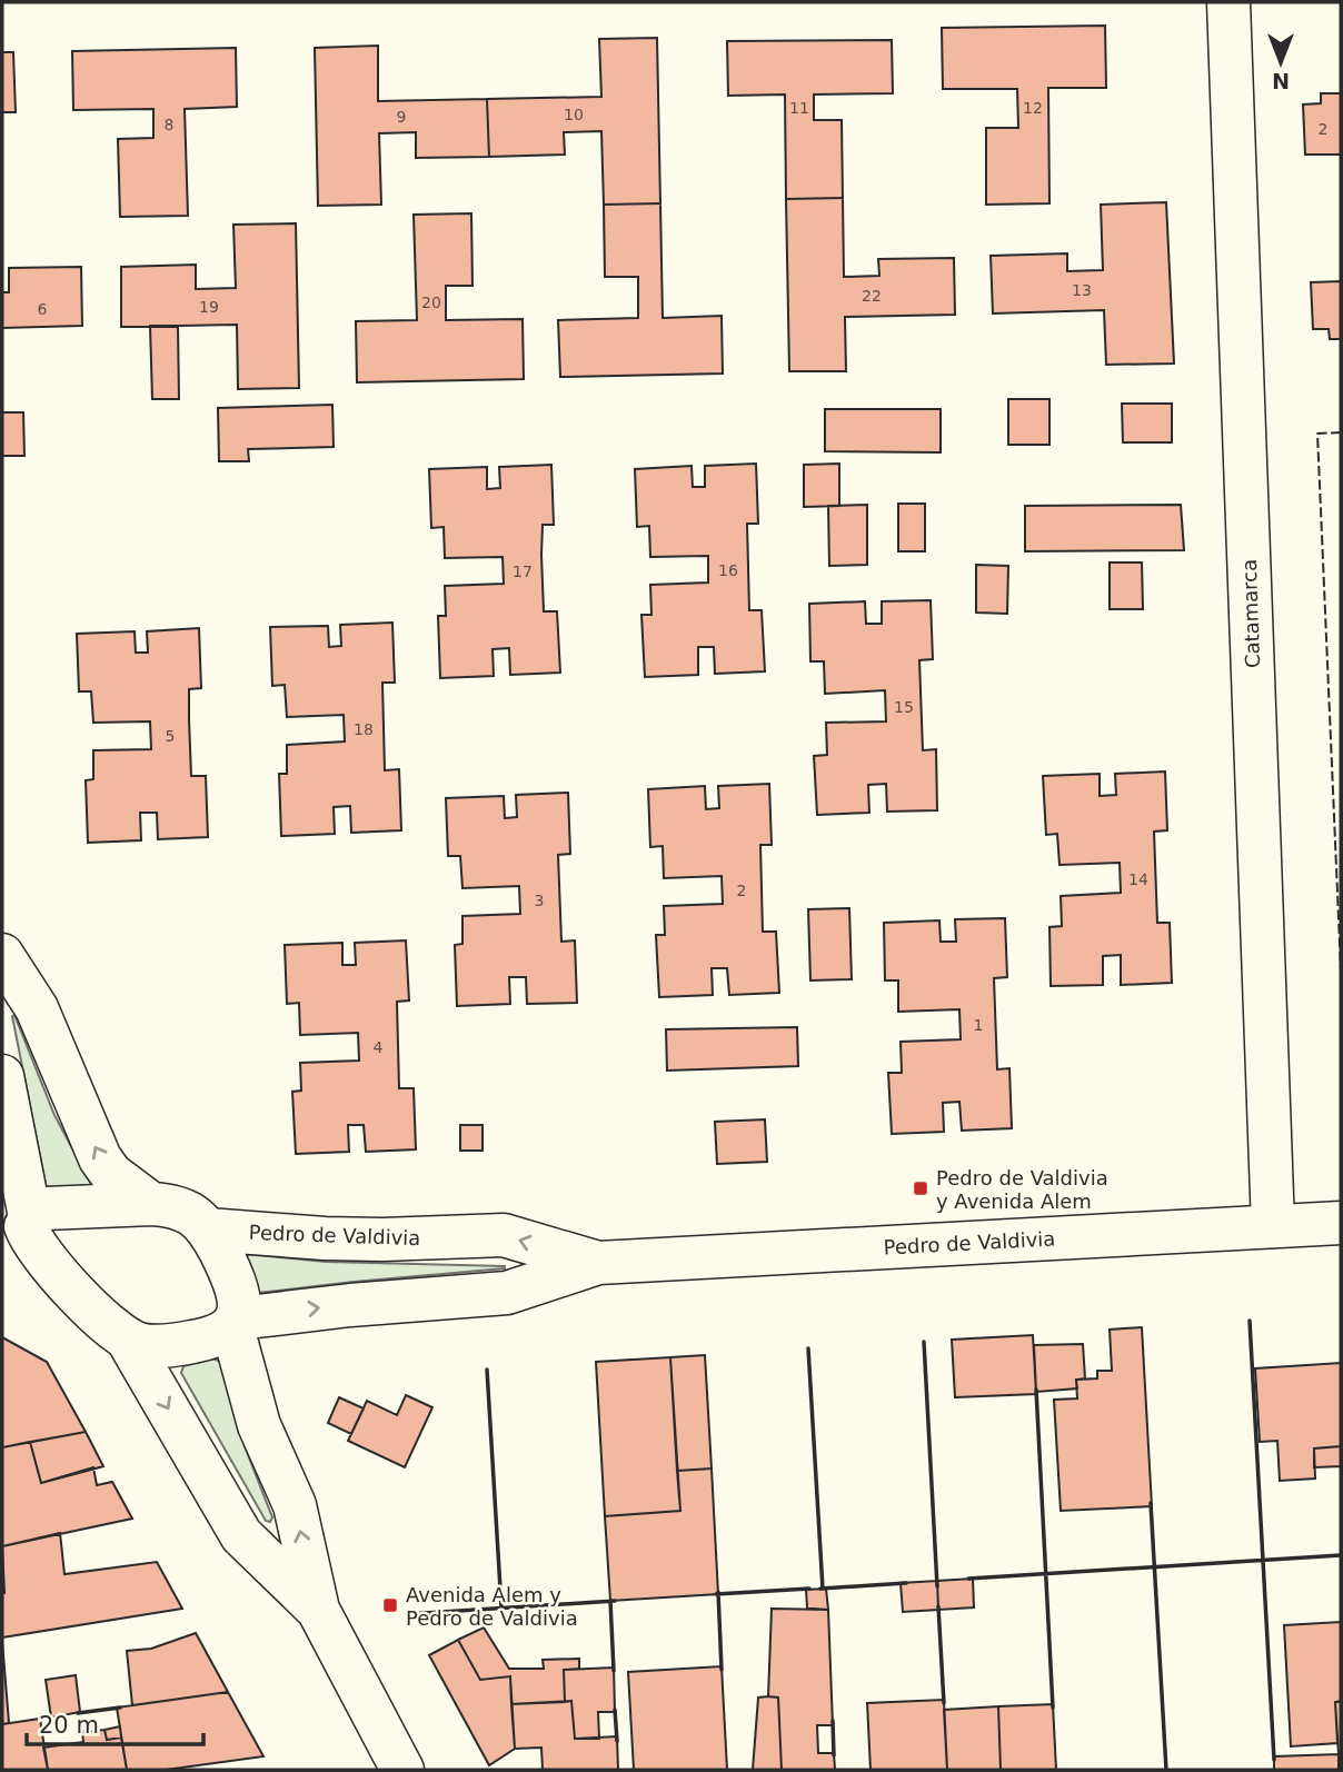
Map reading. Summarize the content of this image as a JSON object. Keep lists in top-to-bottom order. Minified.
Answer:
{"streets":{"street":["Catamarca","Pedro de Valdivia"]},"crossings":[["Catamarca","Pedro de Valdivia"]],"places":{"transit":["Pedro de Valdivia y Avenida Alem","Avenida Alem y Pedro de Valdivia"]},"house_numbers":["11","12","10","9","8","2","13","22","20","19","6","16","17","15","18","5","14","2","3","1","4"],"scale_bar":"20 m","north":"bottom"}
